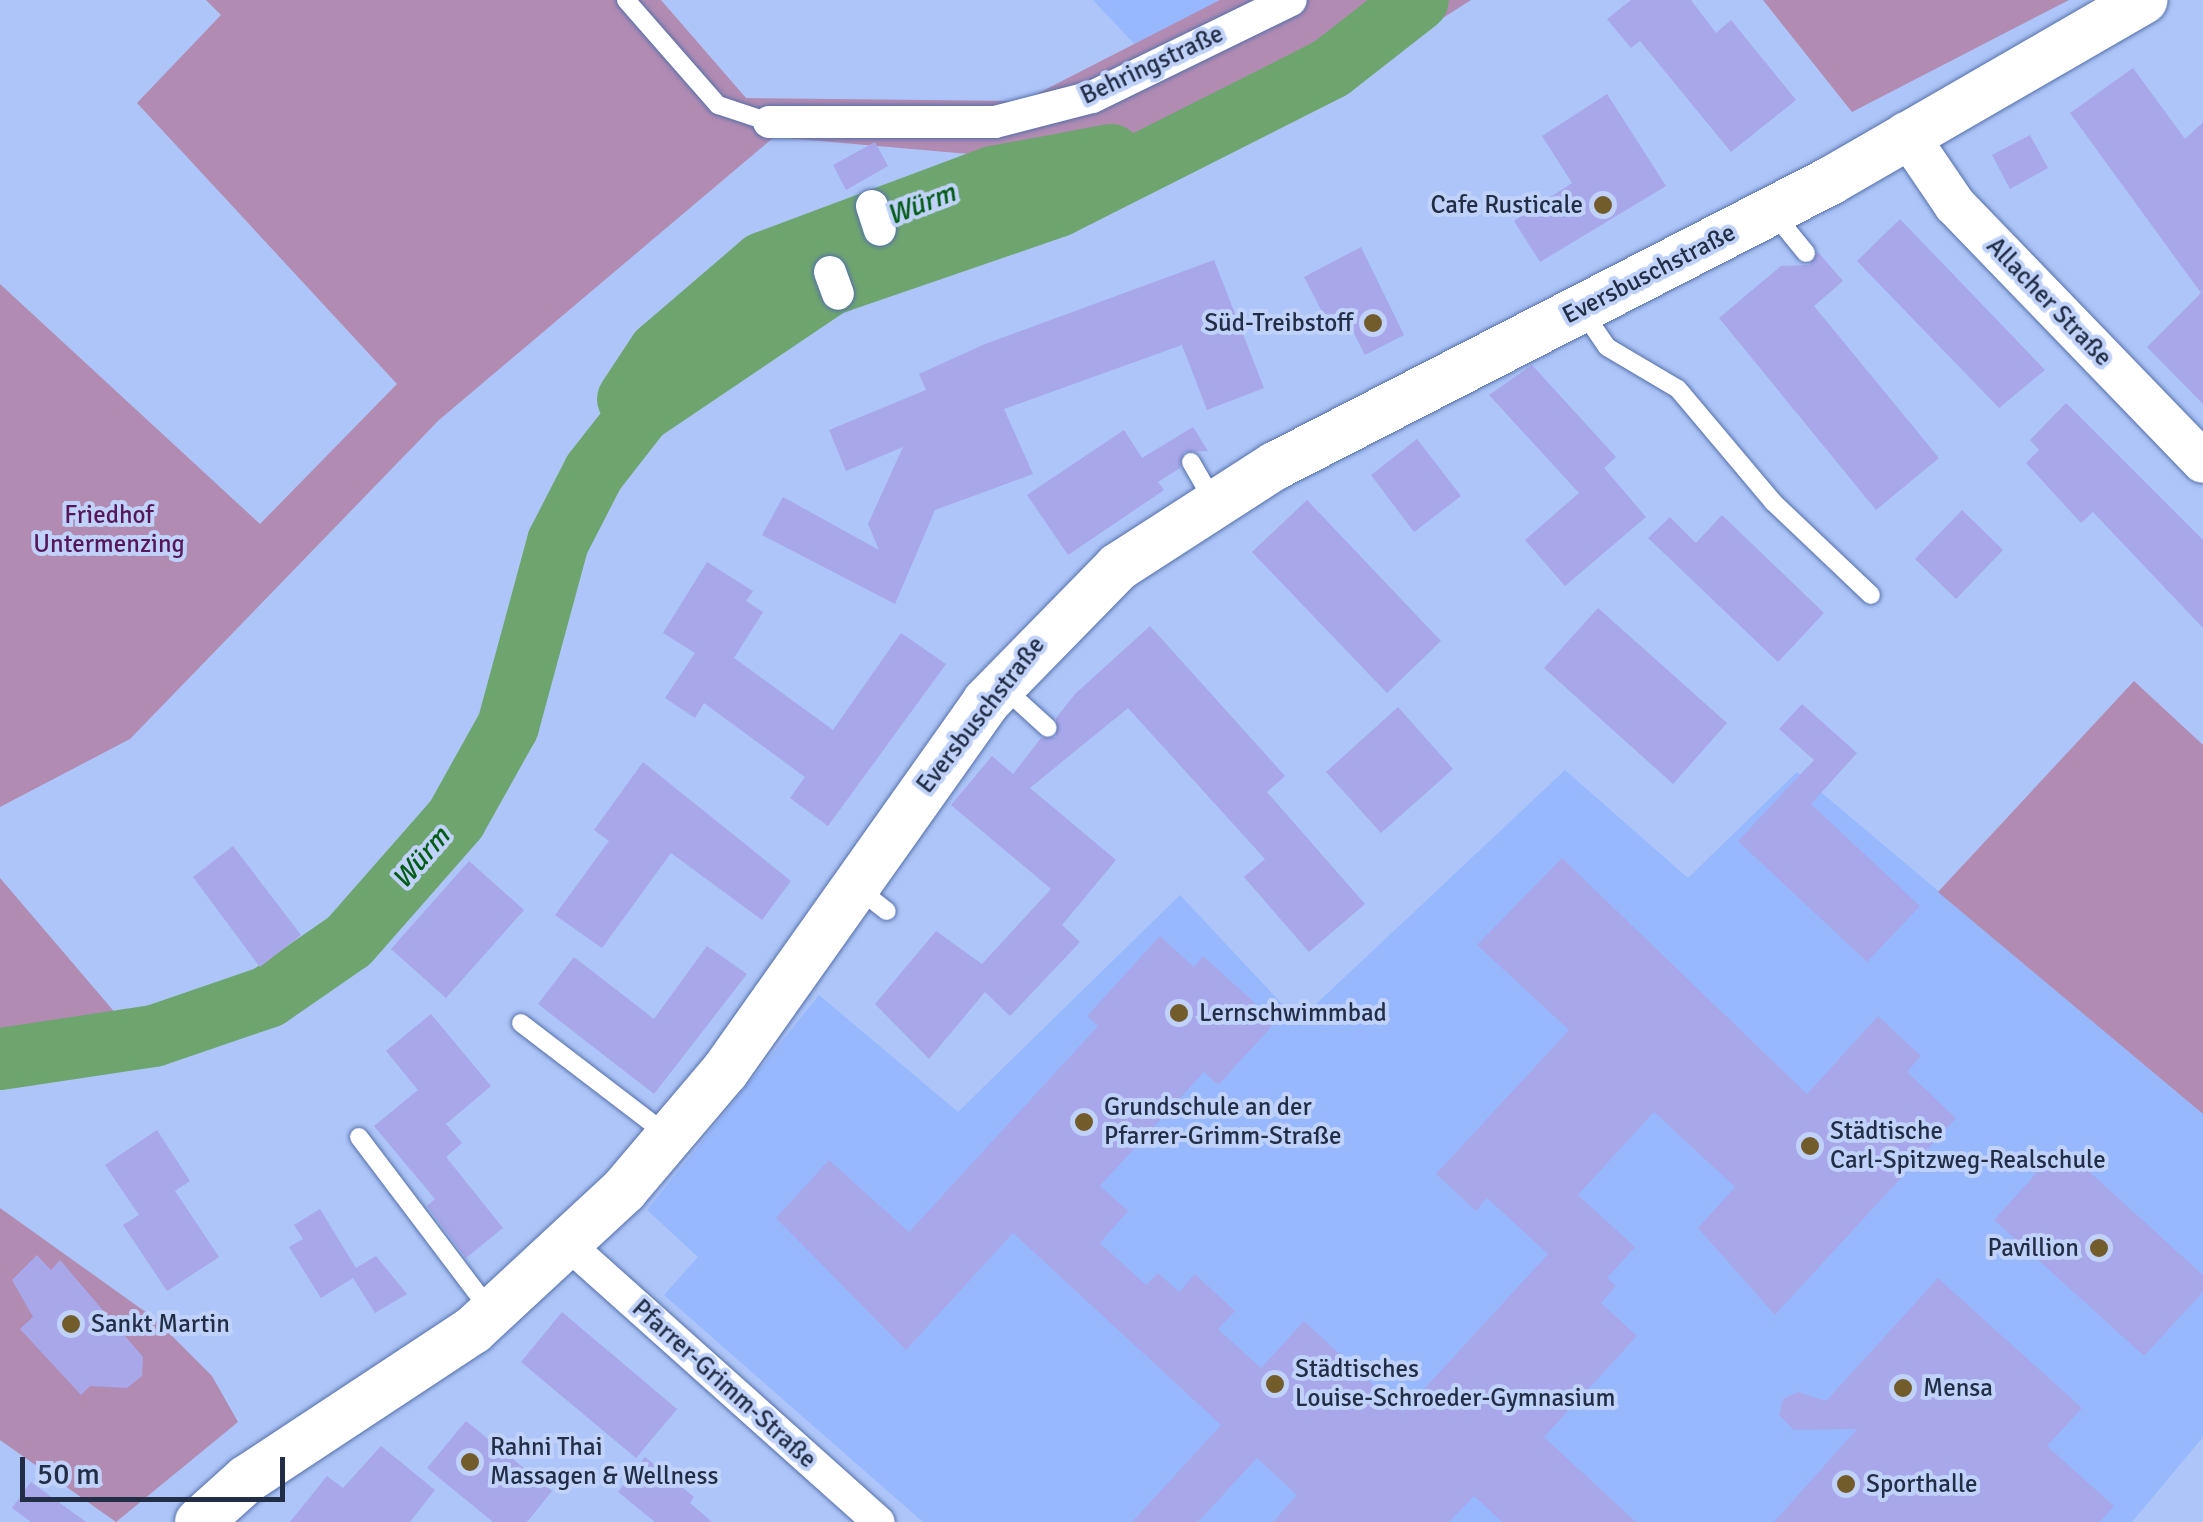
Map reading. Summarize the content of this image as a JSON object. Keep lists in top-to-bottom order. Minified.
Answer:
{"streets":{"main road":["Eversbuschstraße"],"street":["Behringstraße","Allacher Straße","Pfarrer-Grimm-Straße"]},"crossings":[["Eversbuschstraße","Allacher Straße"],["Eversbuschstraße","Pfarrer-Grimm-Straße"]],"water":["Würm"],"parks":["Friedhof Untermenzing"],"places":["Cafe Rusticale","Süd-Treibstoff","Lernschwimmbad","Grundschule an der Pfarrer-Grimm-Straße","Städtische Carl-Spitzweg-Realschule","Pavillion","Sankt Martin","Städtisches Louise-Schroeder-Gymnasium","Mensa","Rahni Thai Massagen & Wellness","Sporthalle"],"scale_bar":"50 m"}
